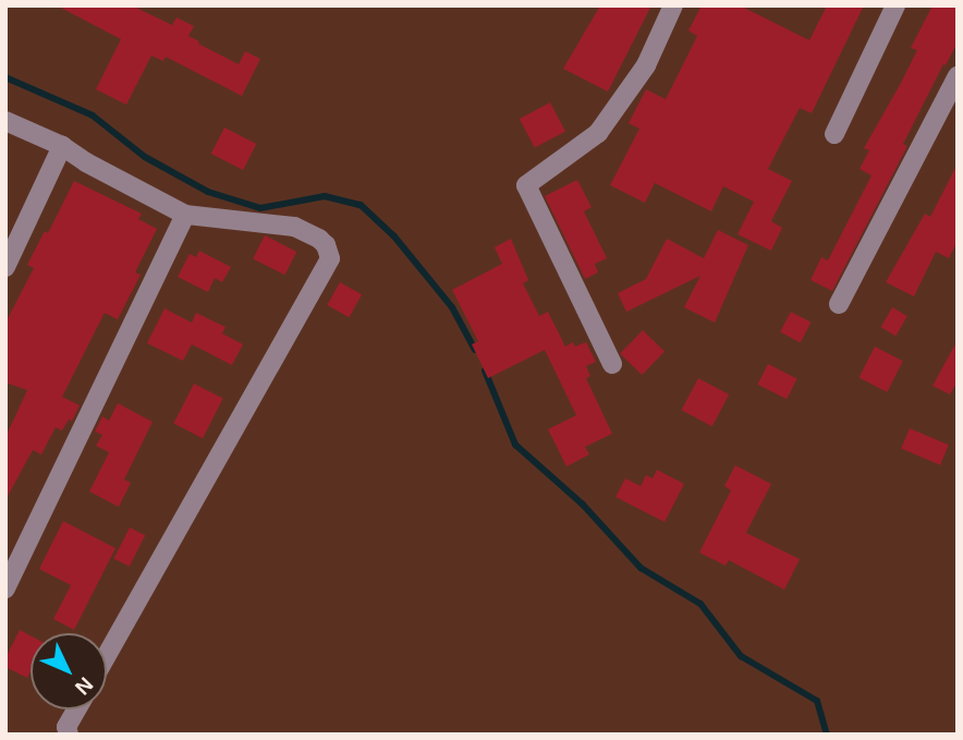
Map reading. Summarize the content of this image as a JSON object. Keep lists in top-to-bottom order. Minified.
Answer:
{"north":"bottom right"}
